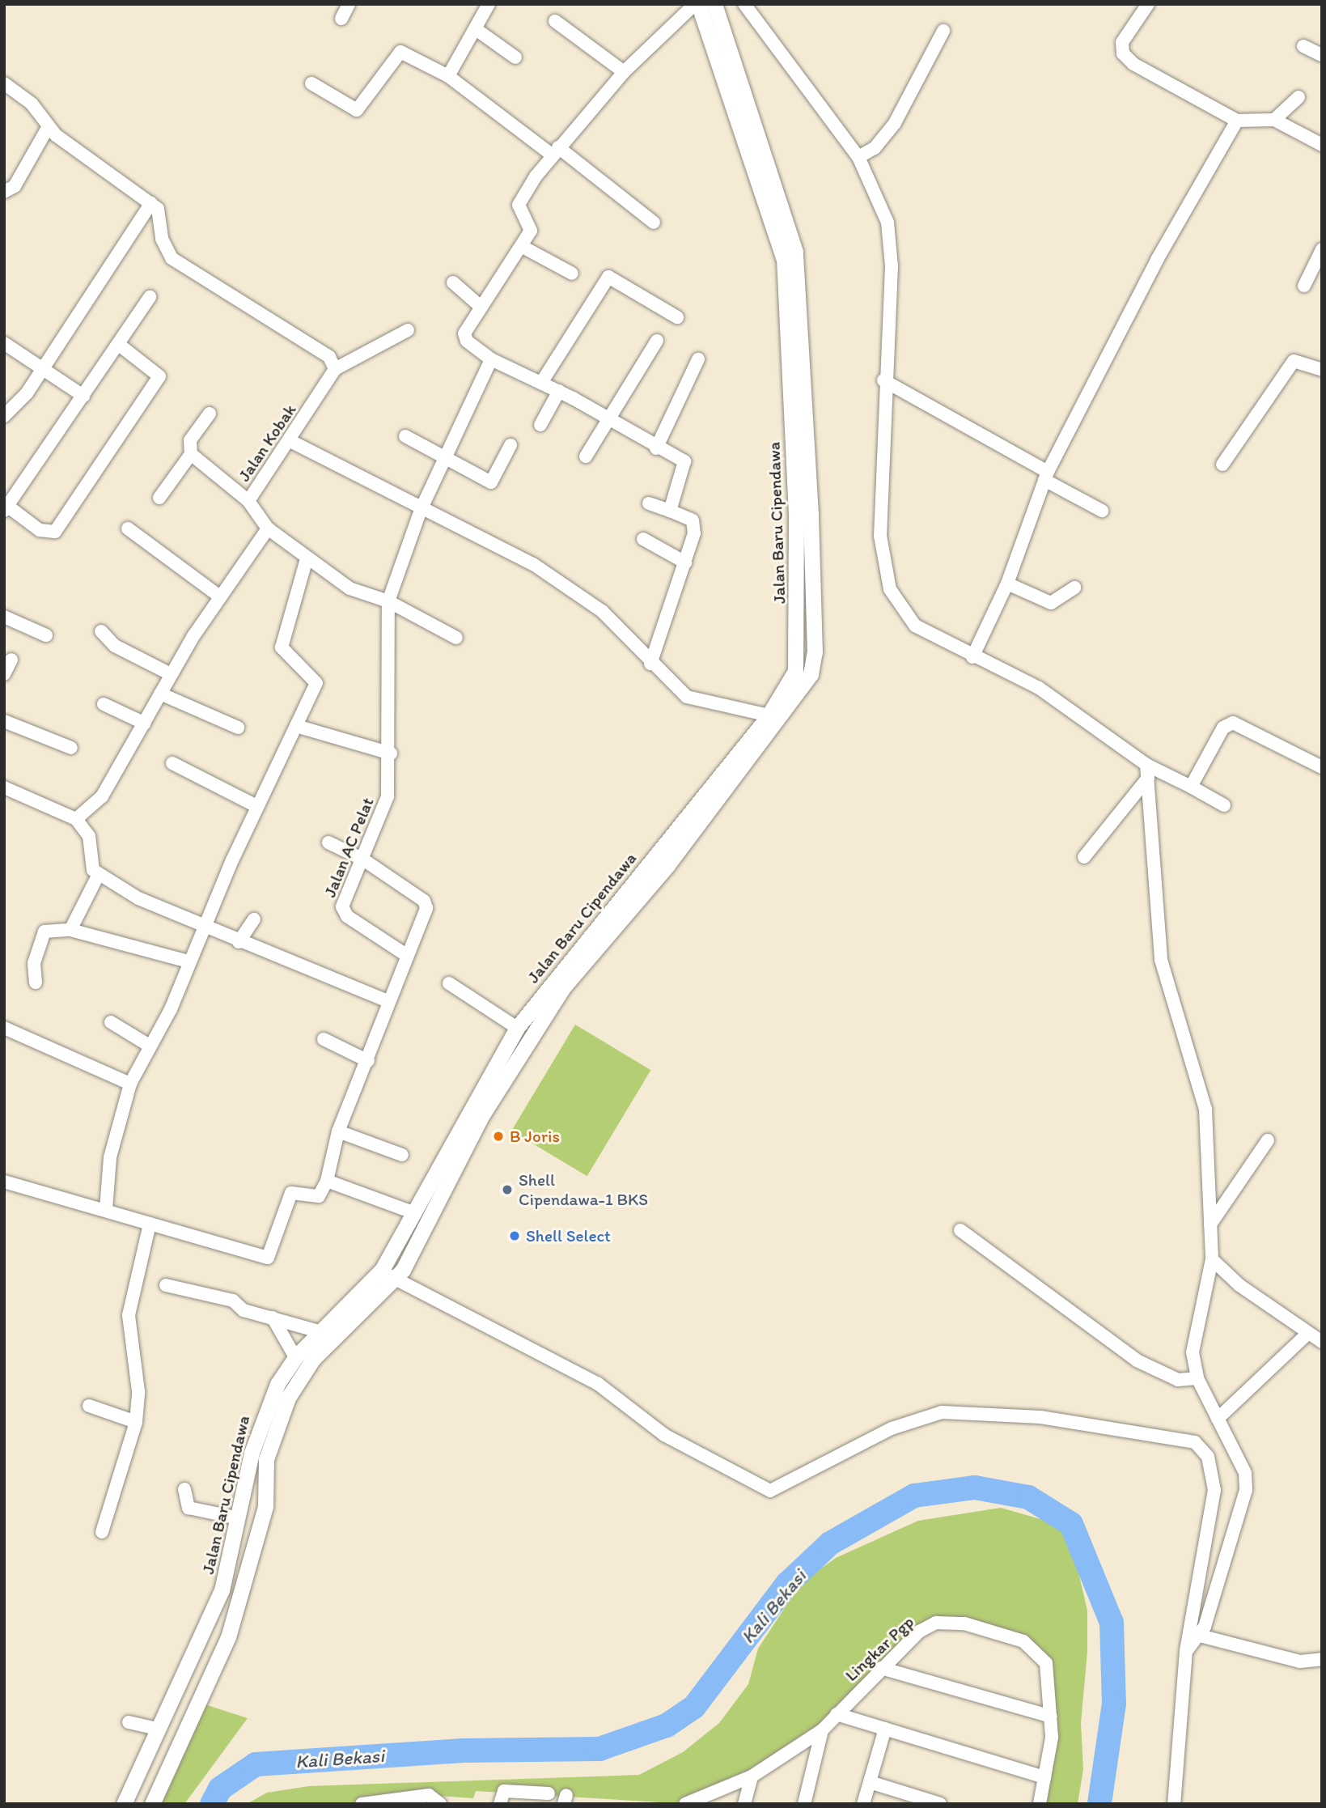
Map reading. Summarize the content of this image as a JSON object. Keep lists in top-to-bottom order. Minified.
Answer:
{"streets":{"main road":["Jalan Baru Cipendawa"],"street":["Jalan Kobak","Jalan AC Pelat","Lingkar Pgp"]},"crossings":[["Jalan Kobak","Jalan AC Pelat"]],"water":["Kali Bekasi"],"places":["B Joris","Shell Cipendawa-1 BKS","Shell Select"]}
